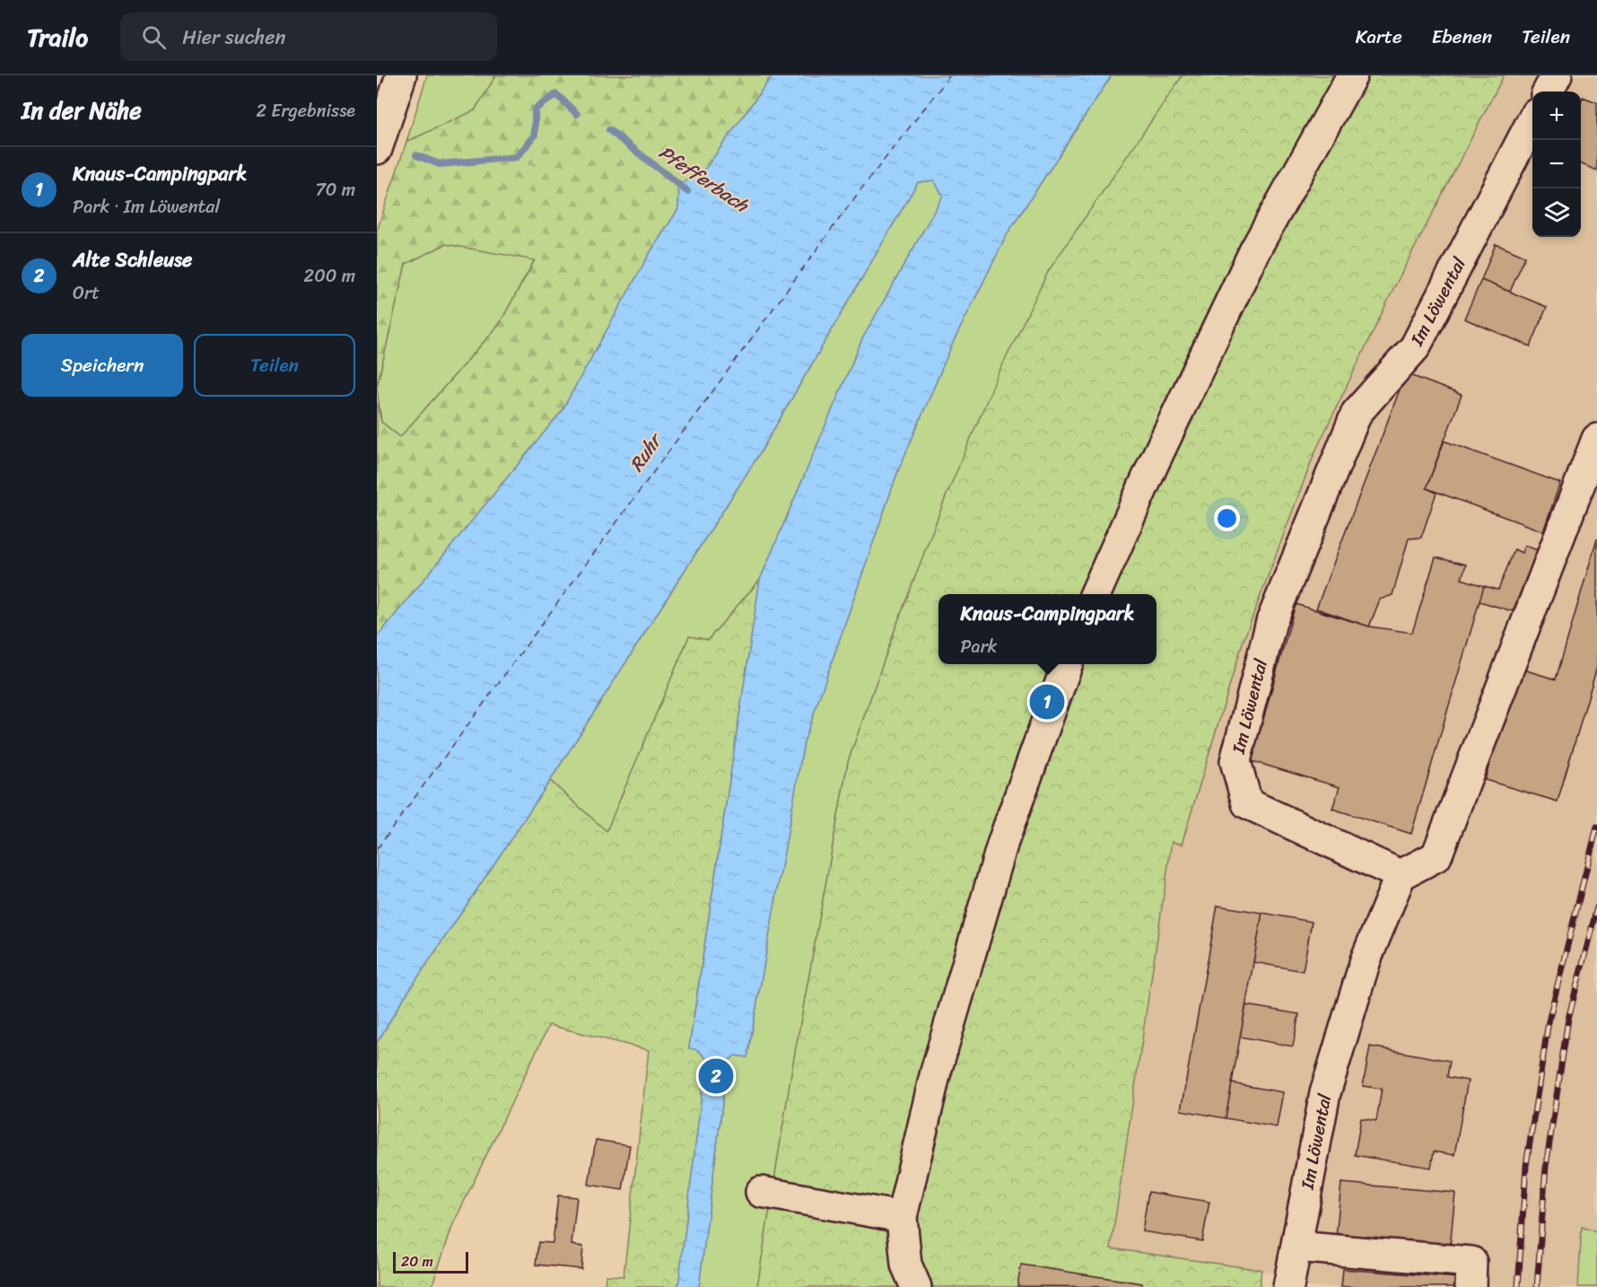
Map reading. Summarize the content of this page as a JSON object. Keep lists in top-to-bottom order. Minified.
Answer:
{"streets":{"street":["Im Löwental"]},"water":["Pfefferbach","Ruhr"],"scale_bar":"20 m","page":{"header":"Trailo","search":"Hier suchen","nav":["Karte","Ebenen","Teilen"],"heading":["In der Nähe","2 Ergebnisse"],"map_buttons":["+","−"],"list":[{"mark":"1","name":"Knaus-Campingpark","note":"Park · Im Löwental","value":"70 m"},{"mark":"2","name":"Alte Schleuse","note":"Ort","value":"200 m"}],"buttons":["Speichern","Teilen"],"popup":["Knaus-Campingpark","Park"],"pins":["1","2"],"scale":"20 m"}}
